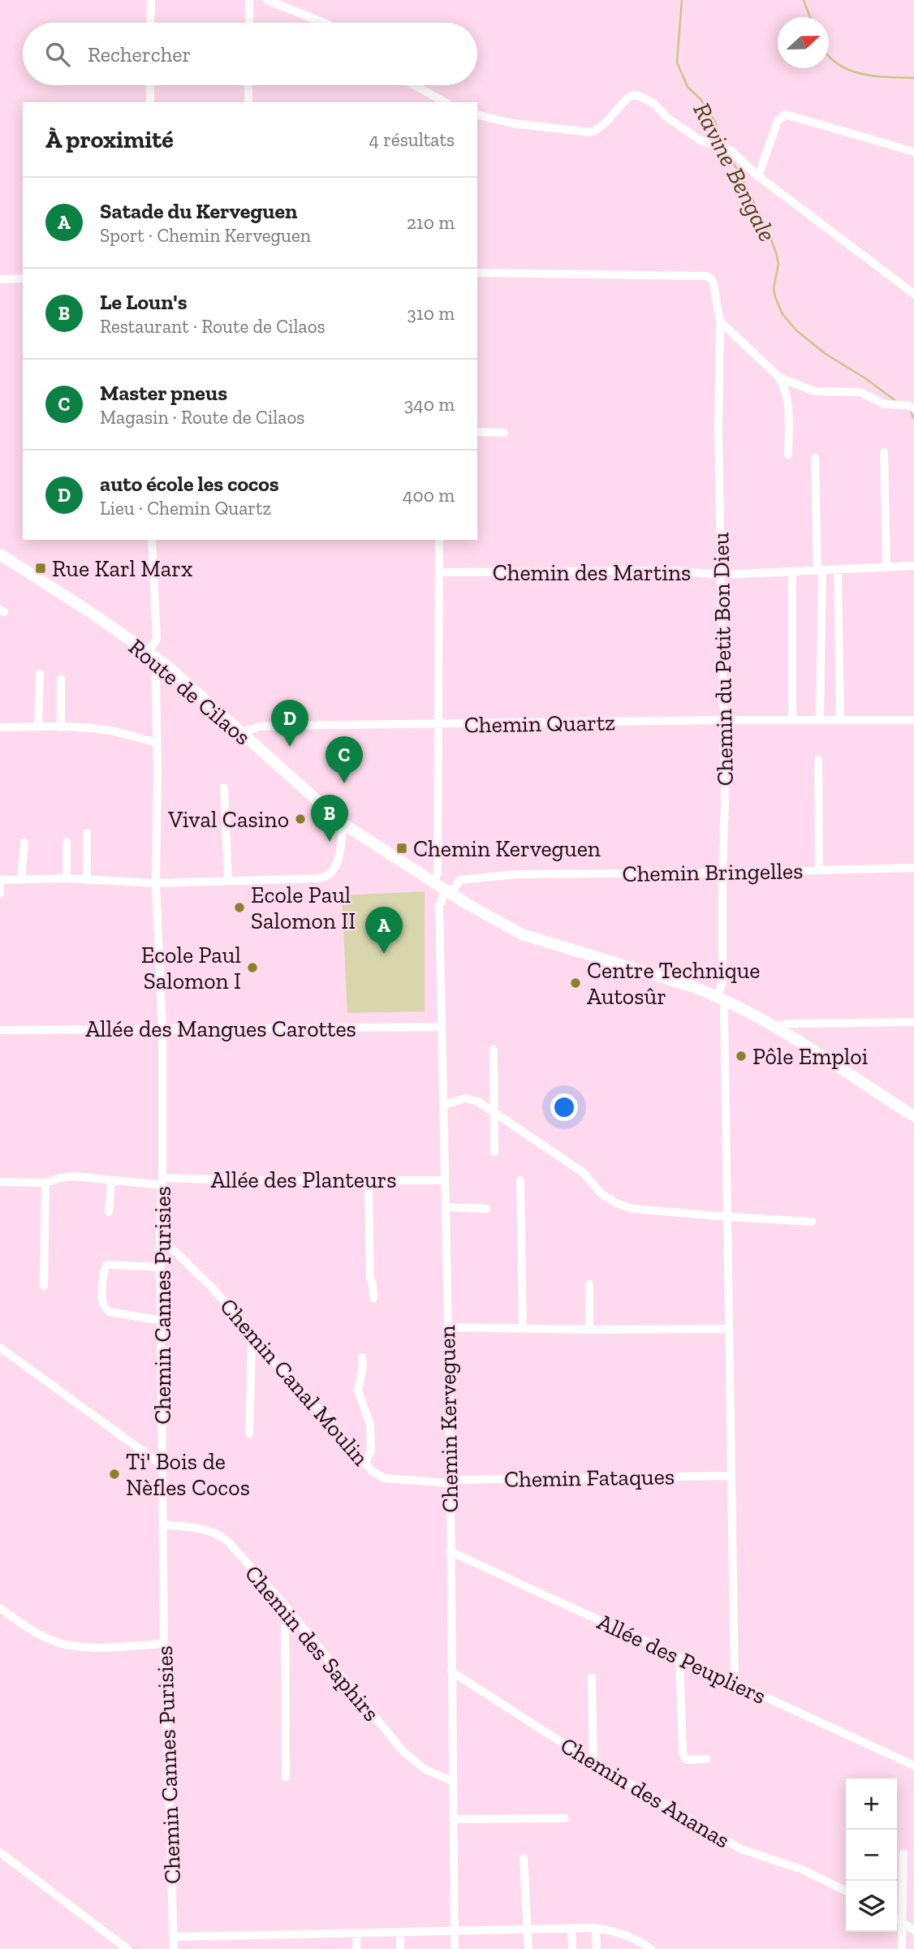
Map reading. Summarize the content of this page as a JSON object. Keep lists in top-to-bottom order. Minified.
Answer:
{"streets":{"main road":["Route de Cilaos"],"street":["Chemin des Martins","Chemin du Petit Bon Dieu","Chemin Quartz","Chemin Bringelles","Allée des Mangues Carottes","Allée des Planteurs","Chemin Cannes Purisies","Chemin Canal Moulin","Chemin Kerveguen","Chemin Fataques","Chemin des Saphirs","Allée des Peupliers","Chemin des Ananas"]},"crossings":[["Chemin des Martins","Chemin du Petit Bon Dieu"],["Chemin du Petit Bon Dieu","Route de Cilaos"],["Chemin du Petit Bon Dieu","Chemin Quartz"],["Chemin du Petit Bon Dieu","Chemin Bringelles"],["Chemin du Petit Bon Dieu","Chemin Fataques"],["Chemin du Petit Bon Dieu","Allée des Peupliers"],["Route de Cilaos","Chemin Quartz"],["Route de Cilaos","Chemin Bringelles"],["Route de Cilaos","Chemin Cannes Purisies"],["Route de Cilaos","Chemin Kerveguen"],["Chemin Bringelles","Chemin Kerveguen"],["Allée des Mangues Carottes","Chemin Cannes Purisies"],["Allée des Mangues Carottes","Chemin Kerveguen"],["Allée des Planteurs","Chemin Cannes Purisies"],["Allée des Planteurs","Chemin Kerveguen"],["Chemin Cannes Purisies","Chemin Canal Moulin"],["Chemin Cannes Purisies","Chemin des Saphirs"],["Chemin Canal Moulin","Chemin Kerveguen"],["Chemin Canal Moulin","Chemin Fataques"],["Chemin Kerveguen","Chemin Fataques"],["Chemin Kerveguen","Chemin des Saphirs"],["Chemin Kerveguen","Allée des Peupliers"],["Chemin Kerveguen","Chemin des Ananas"]],"water":["Ravine Bengale"],"places":{"transit":["Rue Karl Marx","Chemin Kerveguen"],"other":["Vival Casino","Ecole Paul Salomon II","Ecole Paul Salomon I","Centre Technique Autosûr","Pôle Emploi","Ti' Bois de Nèfles Cocos"]},"north":"right","page":{"search":"Rechercher","heading":["À proximité","4 résultats"],"list":[{"mark":"A","name":"Satade du Kerveguen","note":"Sport · Chemin Kerveguen","value":"210 m"},{"mark":"B","name":"Le Loun's","note":"Restaurant · Route de Cilaos","value":"310 m"},{"mark":"C","name":"Master pneus","note":"Magasin · Route de Cilaos","value":"340 m"},{"mark":"D","name":"auto école les cocos","note":"Lieu · Chemin Quartz","value":"400 m"}],"pins":["D","C","B","A"],"map_buttons":["+","−"]}}
